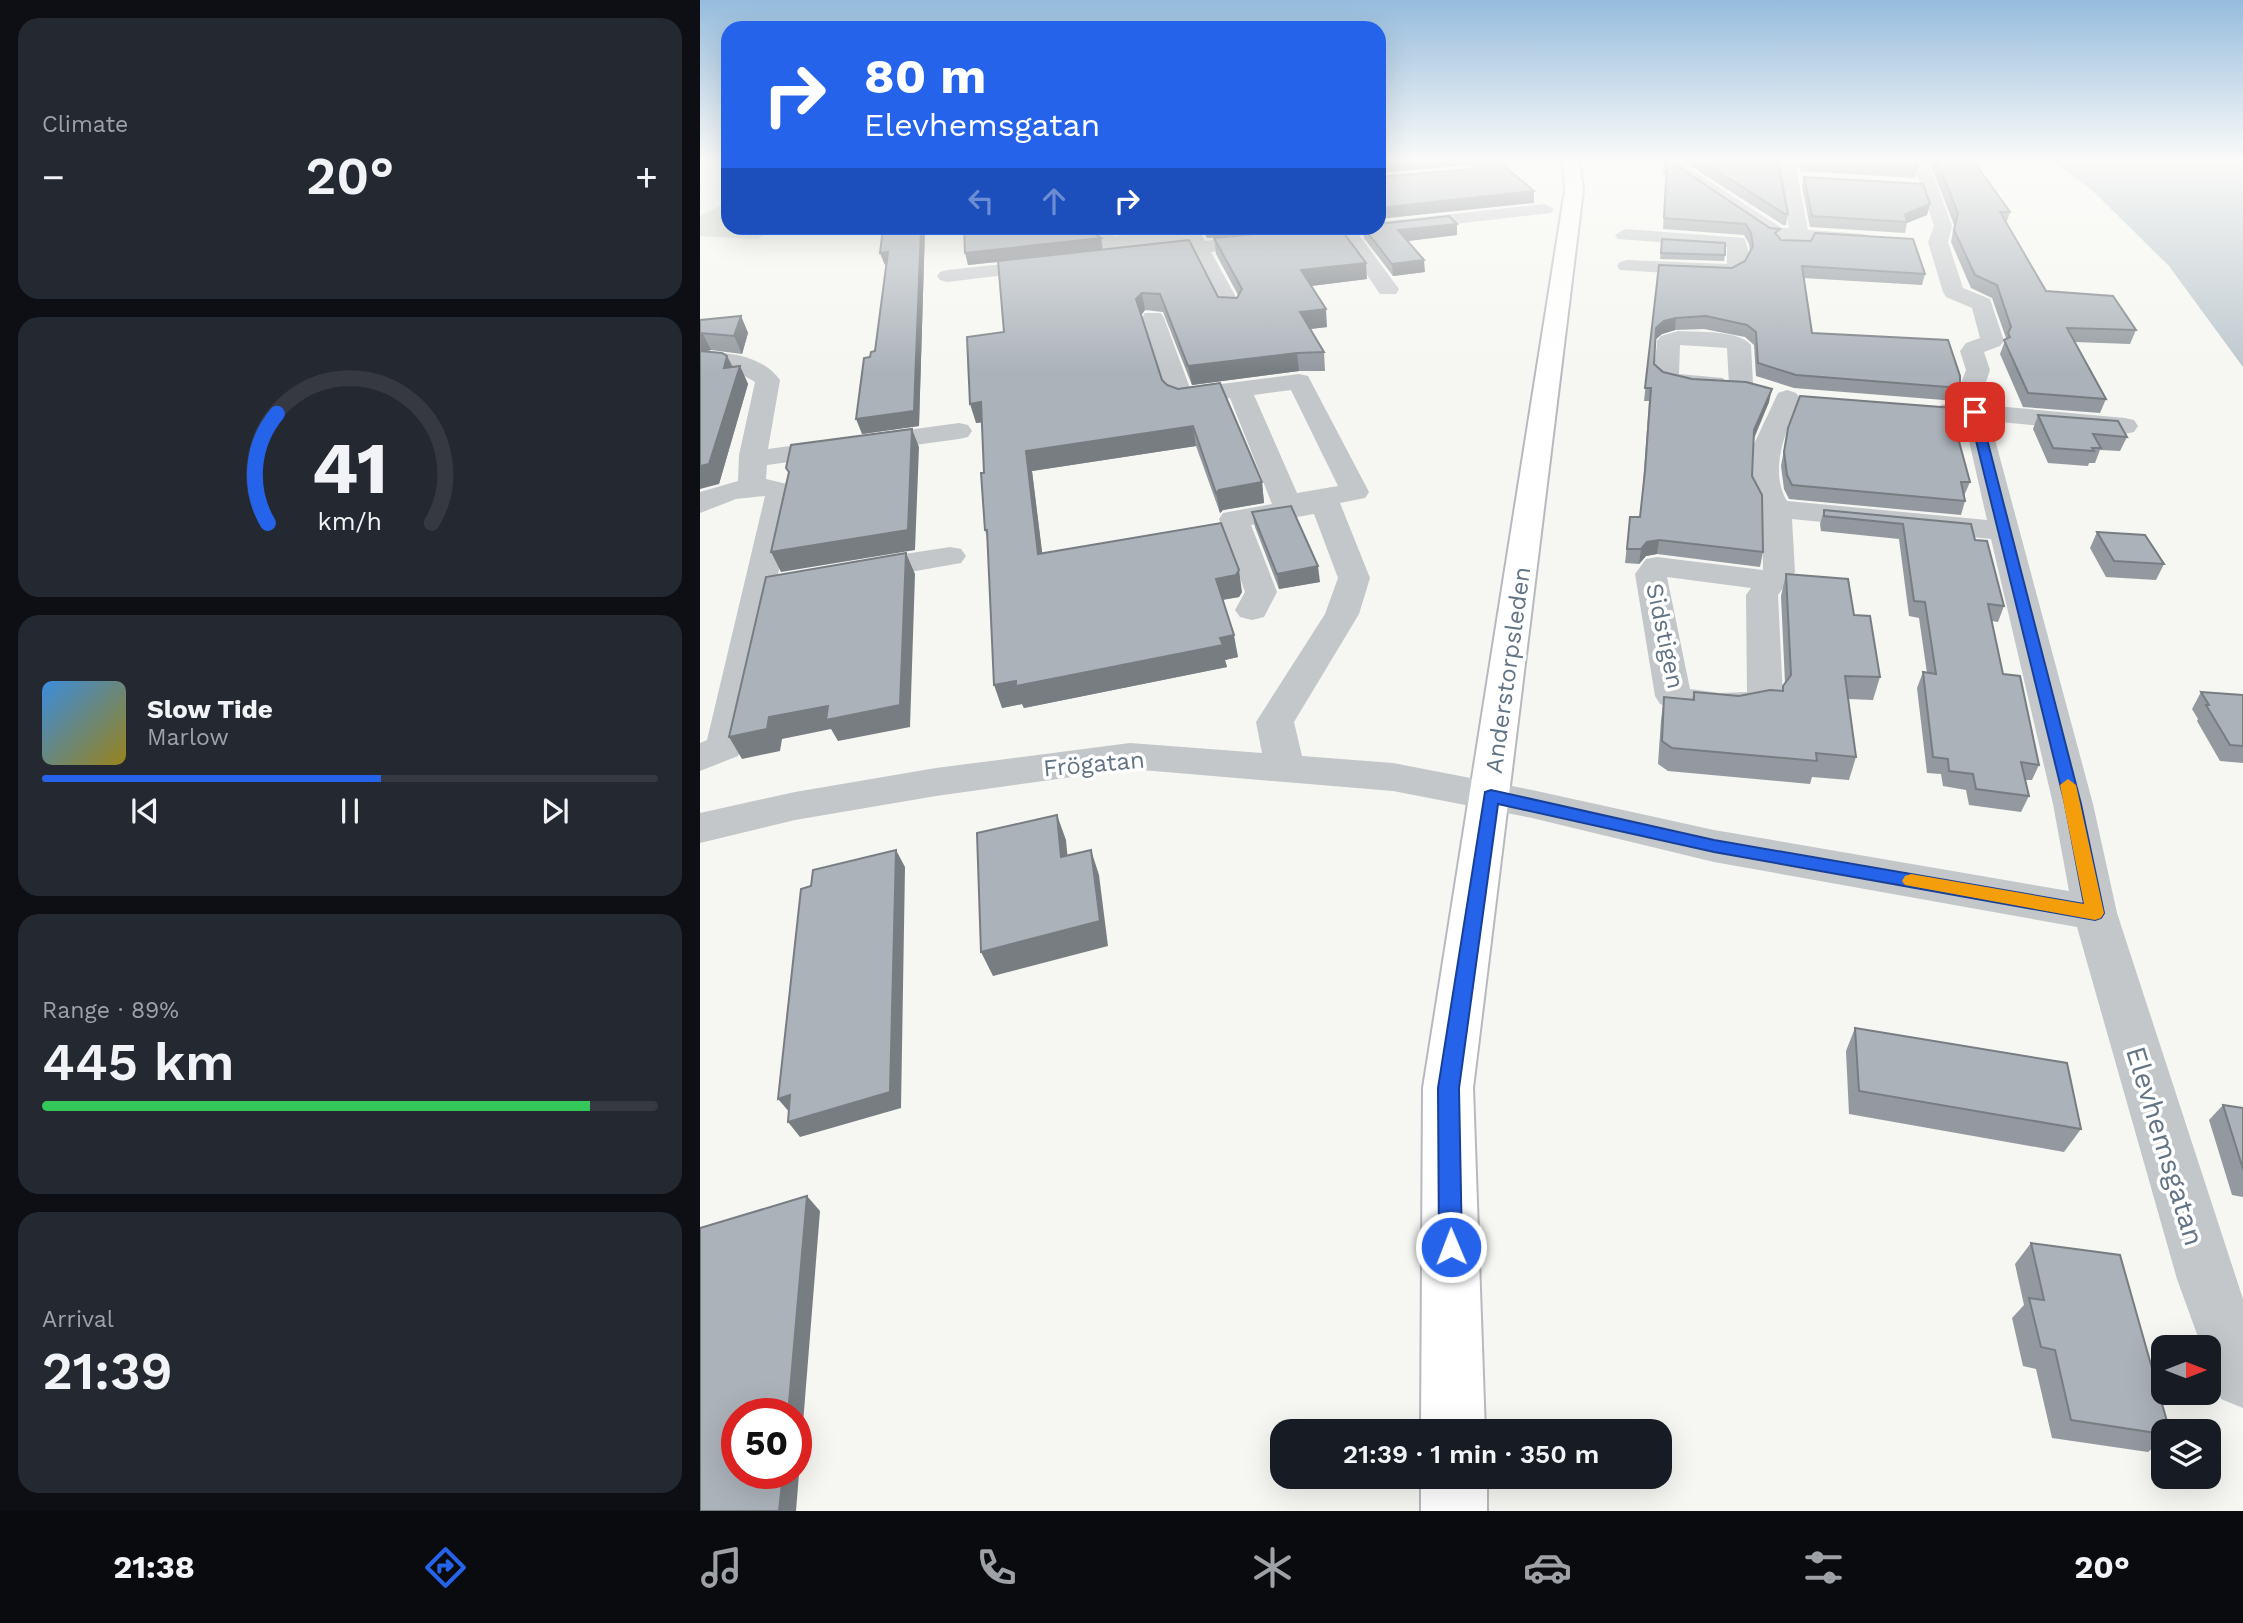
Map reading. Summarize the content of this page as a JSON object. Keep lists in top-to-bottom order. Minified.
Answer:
{"streets":{"main road":["Anderstorpsleden"],"street":["Sidstigen","Frögatan","Elevhemsgatan"]},"crossings":[["Anderstorpsleden","Frögatan"]],"north":"right","page":{"tile":["Climate",["Range · 89%","445 km"],["Arrival","21:39"]],"turn":["80 m","Elevhemsgatan"],"heat":["−","20°","+"],"song":["Slow Tide","Marlow"],"limit":"50","trip":"21:39 · 1 min · 350 m","tabs":["21:38","20°"],"gauge":["41","km/h"]}}
